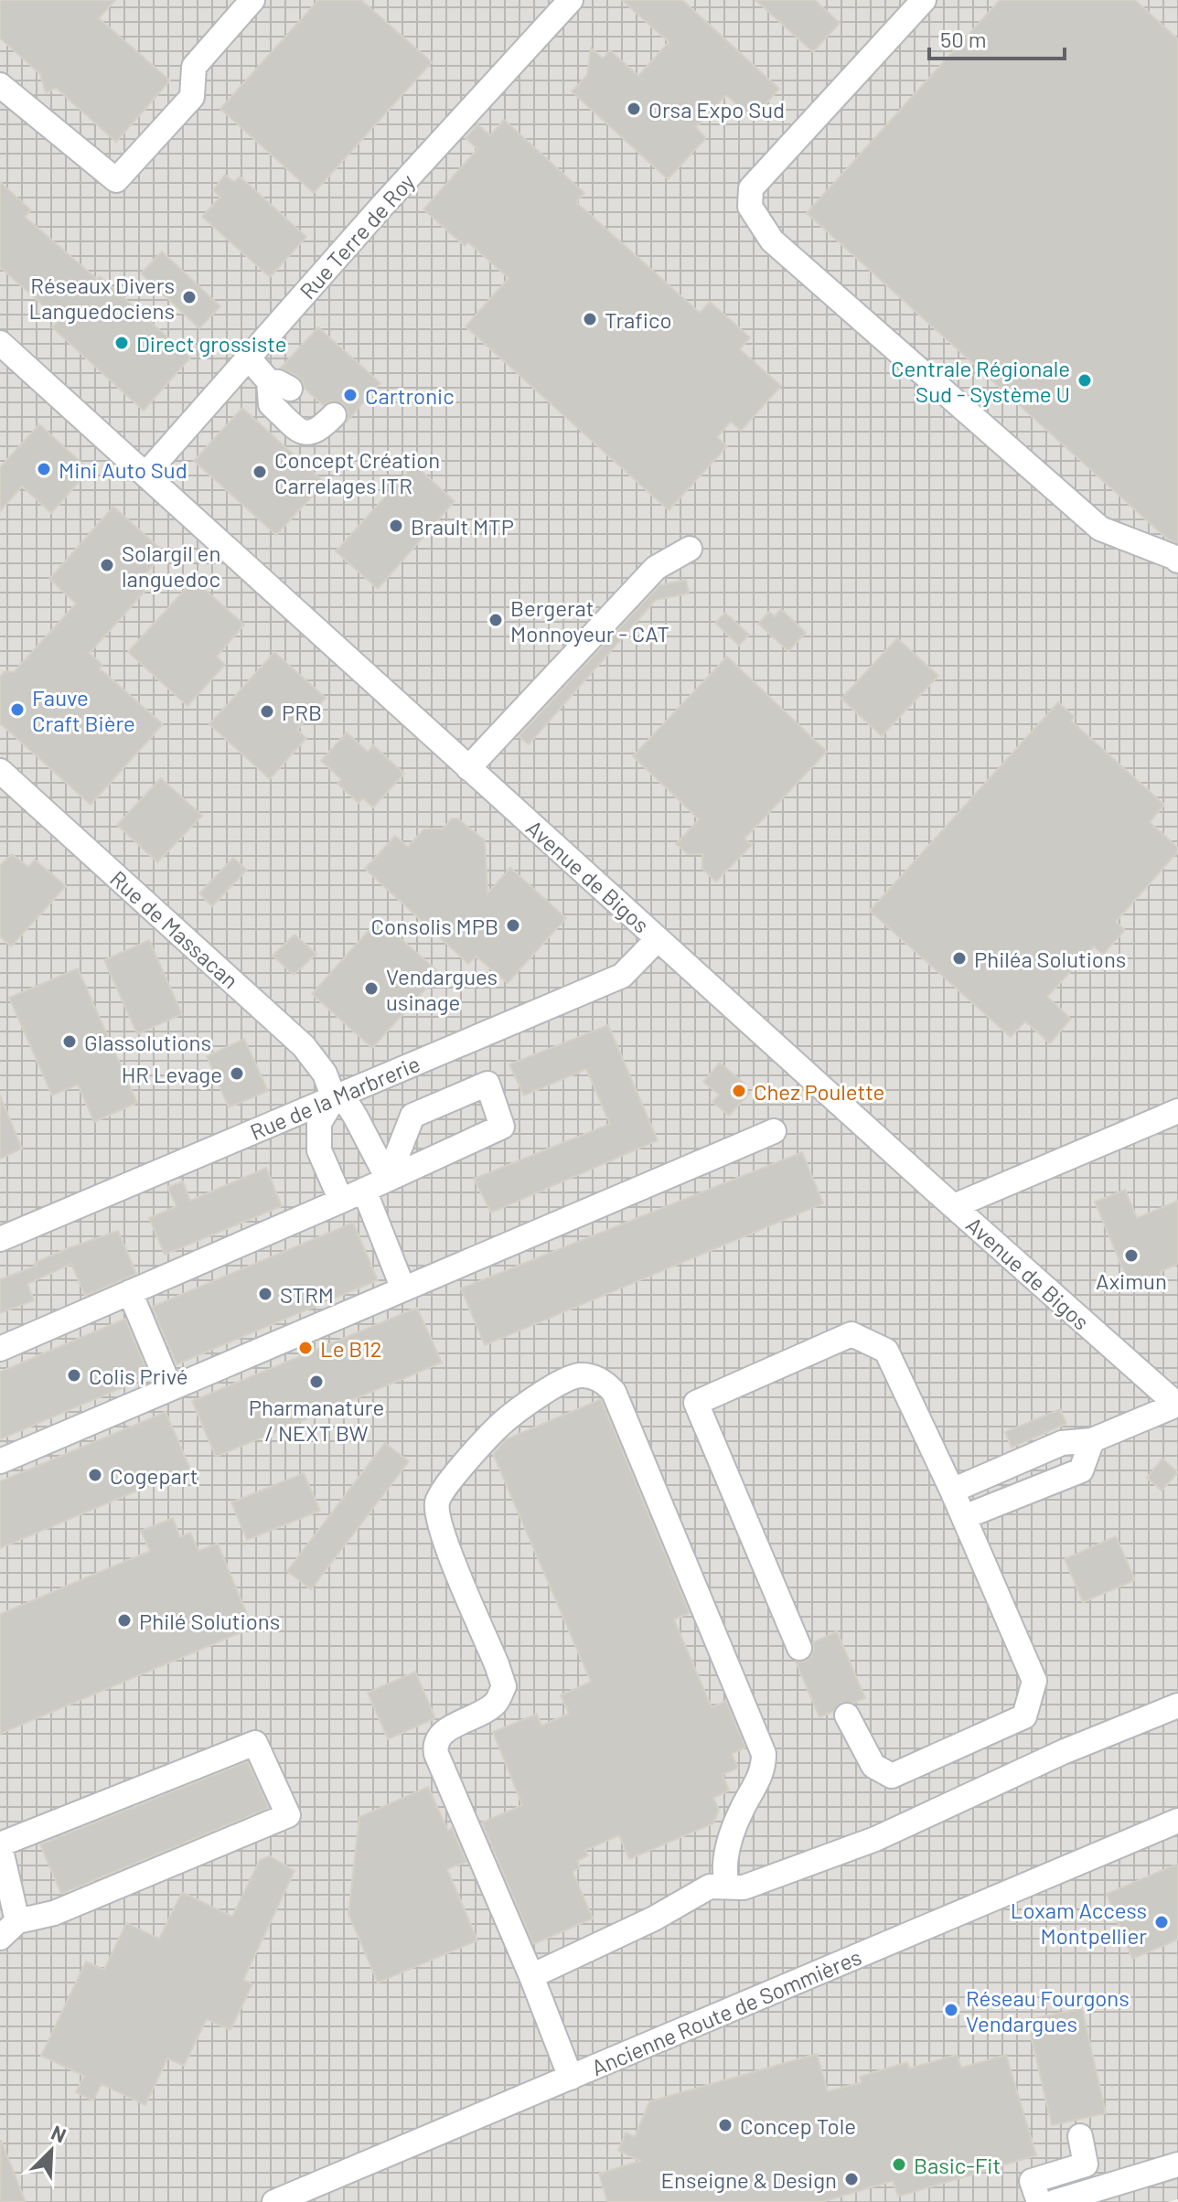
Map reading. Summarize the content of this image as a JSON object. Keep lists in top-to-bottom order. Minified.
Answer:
{"streets":{"street":["Rue Terre de Roy","Avenue de Bigos","Rue de Massacan","Rue de la Marbrerie","Ancienne Route de Sommières"]},"crossings":[["Rue Terre de Roy","Avenue de Bigos"],["Avenue de Bigos","Rue de la Marbrerie"],["Rue de Massacan","Rue de la Marbrerie"]],"places":["Orsa Expo Sud","Réseaux Divers Languedociens","Trafico","Direct grossiste","Centrale Régionale Sud - Système U","Cartronic","Mini Auto Sud","Concept Création Carrelages ITR","Brault MTP","Solargil en languedoc","Bergerat Monnoyeur - CAT","Fauve Craft Bière","PRB","Consolis MPB","Philéa Solutions","Vendargues usinage","Glassolutions","HR Levage","Chez Poulette","Aximun","STRM","Le B12","Colis Privé","Pharmanature / NEXT BW","Cogepart","Philé Solutions","Loxam Access Montpellier","Réseau Fourgons Vendargues","Concep Tole","Basic-Fit","Enseigne & Design"],"scale_bar":"50 m","north":"top right"}
